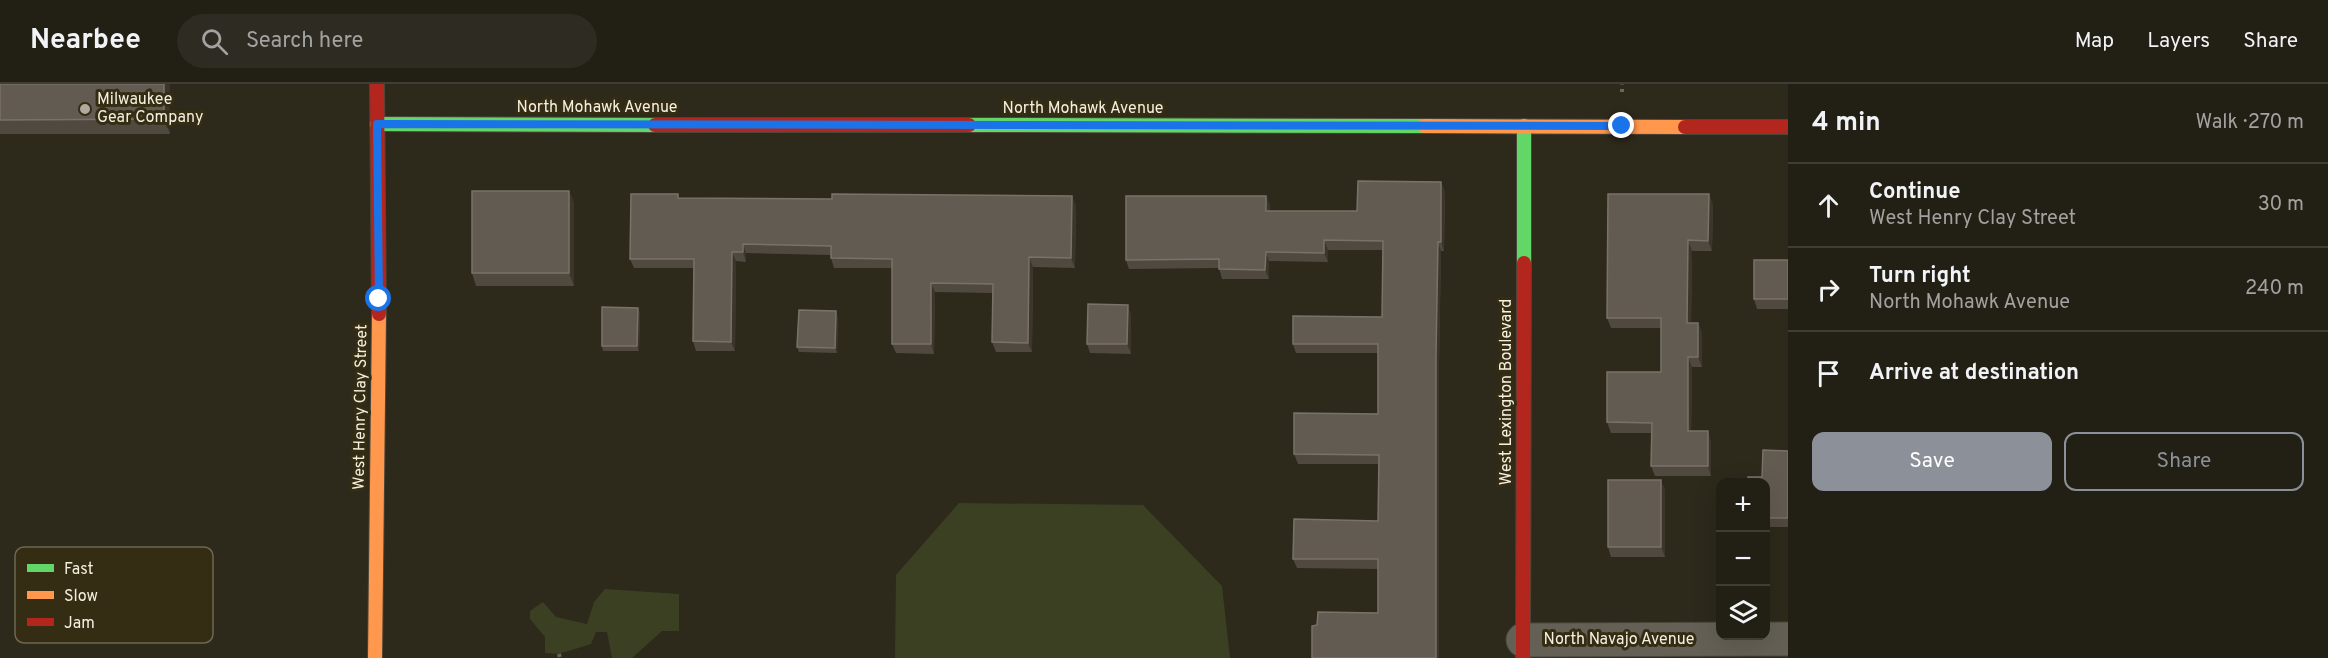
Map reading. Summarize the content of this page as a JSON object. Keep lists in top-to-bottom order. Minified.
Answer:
{"streets":{"street":["North Mohawk Avenue","West Lexington Boulevard","West Henry Clay Street","North Navajo Avenue"]},"crossings":[["North Mohawk Avenue","West Lexington Boulevard"],["North Mohawk Avenue","West Henry Clay Street"],["West Lexington Boulevard","North Navajo Avenue"]],"places":["Milwaukee Gear Company"],"legend":["Fast","Slow","Jam"],"page":{"header":"Nearbee","search":"Search here","nav":["Map","Layers","Share"],"heading":["4 min","Walk · 270 m"],"list":[["Continue","West Henry Clay Street","30 m"],["Turn right","North Mohawk Avenue","240 m"],"Arrive at destination"],"buttons":["Save","Share"],"map_buttons":["+","−"]}}
